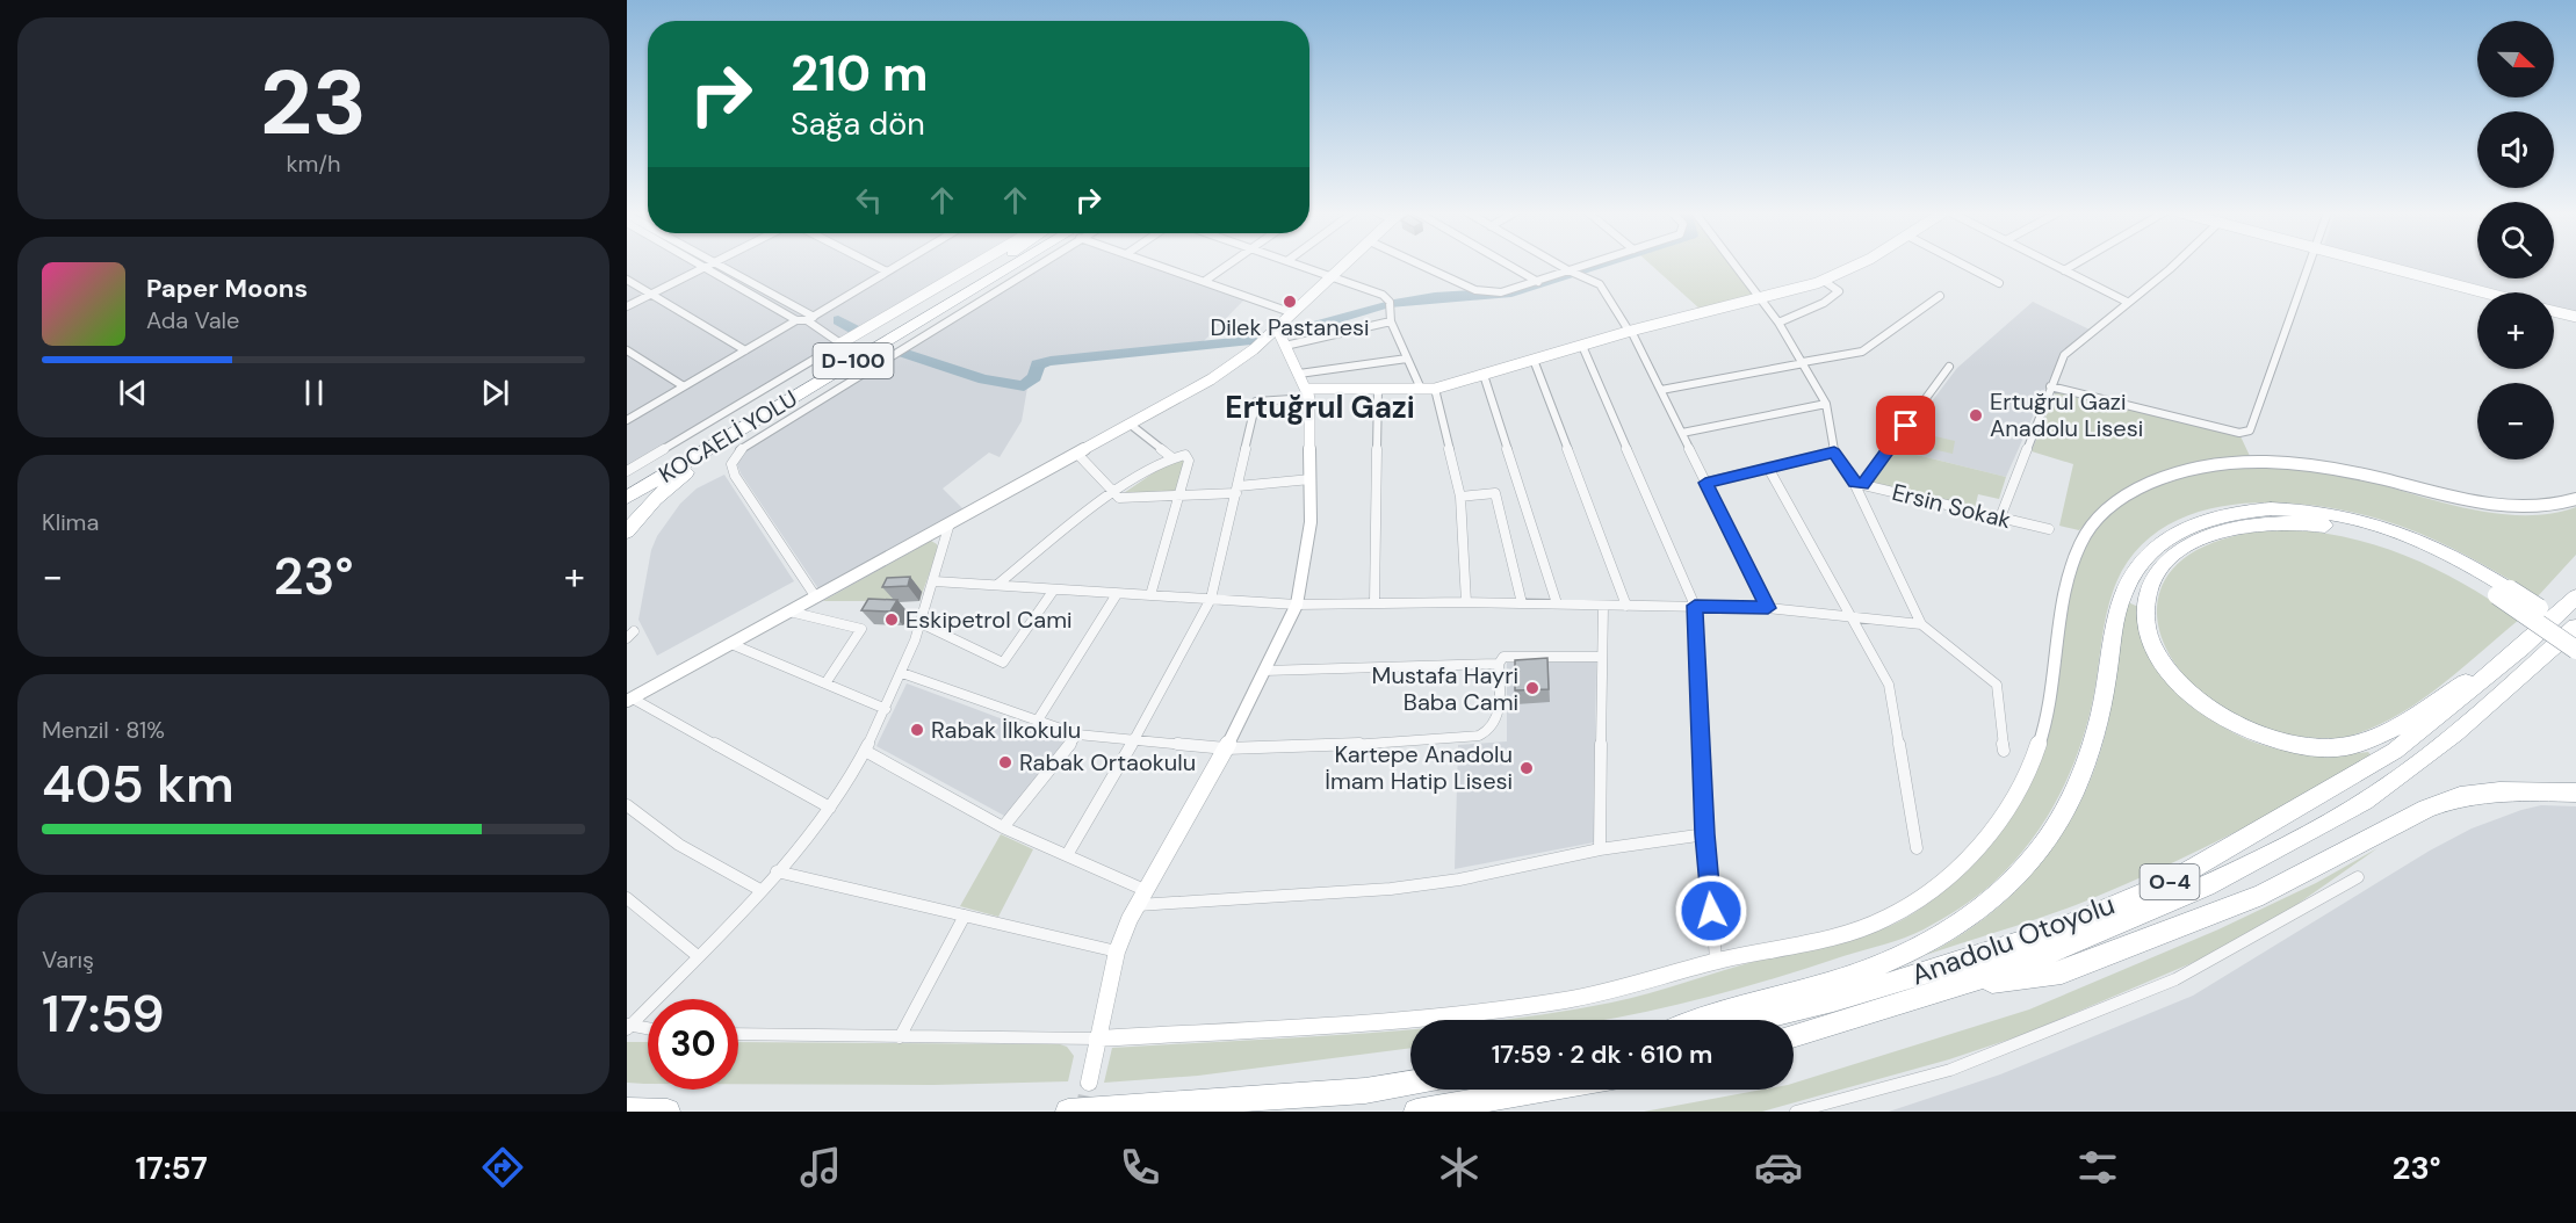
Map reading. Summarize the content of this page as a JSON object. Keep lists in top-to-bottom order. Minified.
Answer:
{"streets":{"highway":["D-100","KOCAELİ YOLU","O-4","Anadolu Otoyolu"],"street":["Ersin Sokak"]},"districts":["Ertuğrul Gazi"],"places":["Dilek Pastanesi","Ertuğrul Gazi Anadolu Lisesi","Eskipetrol Cami","Mustafa Hayri Baba Cami","Rabak İlkokulu","Rabak Ortaokulu","Kartepe Anadolu İmam Hatip Lisesi"],"north":"right","page":{"tile":[["23","km/h"],"Klima",["Menzil · 81%","405 km"],["Varış","17:59"]],"map_buttons":["+","−"],"turn":["210 m","Sağa dön"],"song":["Paper Moons","Ada Vale"],"heat":["−","23°","+"],"limit":"30","trip":"17:59 · 2 dk · 610 m","tabs":["17:57","23°"]}}
